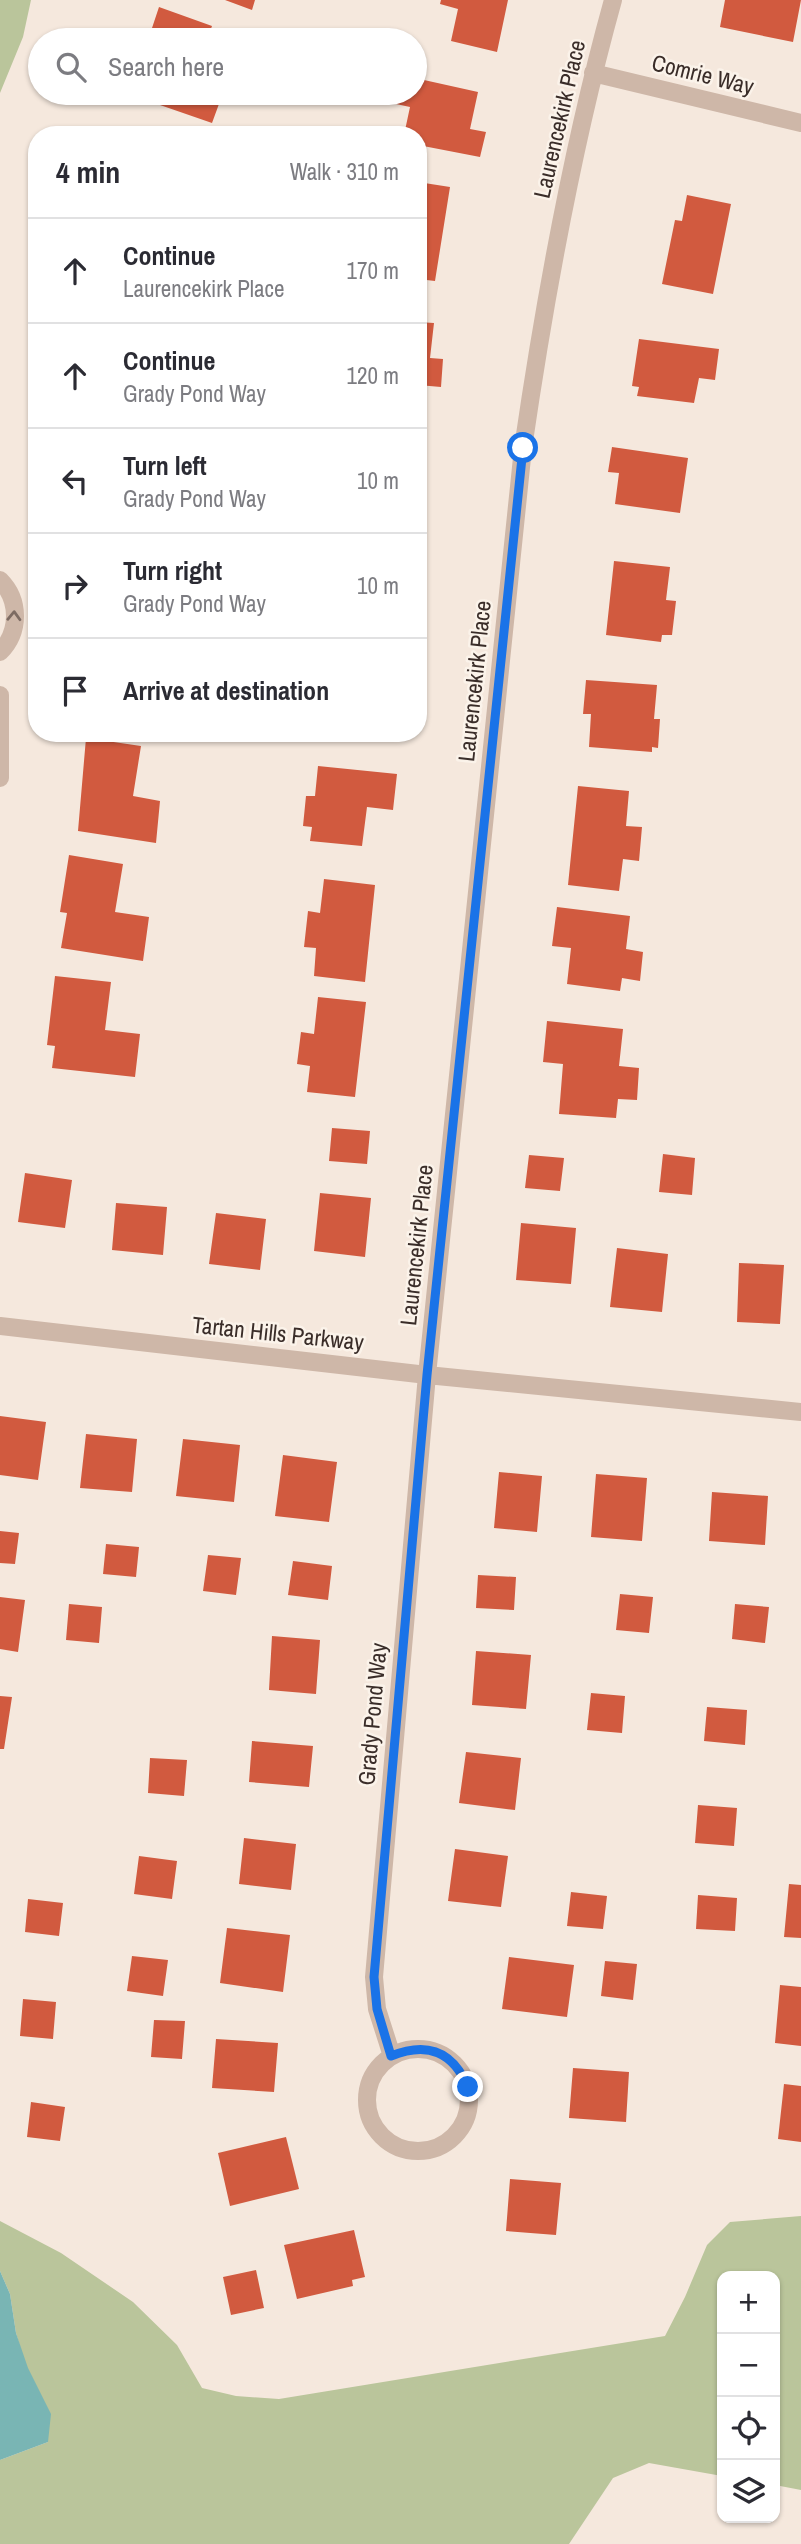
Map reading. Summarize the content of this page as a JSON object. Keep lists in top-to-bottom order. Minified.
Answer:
{"streets":{"street":["Comrie Way","Laurencekirk Place","Tartan Hills Parkway","Grady Pond Way"]},"crossings":[["Comrie Way","Laurencekirk Place"],["Laurencekirk Place","Tartan Hills Parkway"],["Laurencekirk Place","Grady Pond Way"],["Tartan Hills Parkway","Grady Pond Way"]],"page":{"search":"Search here","heading":["4 min","Walk · 310 m"],"list":[["Continue","Laurencekirk Place","170 m"],["Continue","Grady Pond Way","120 m"],["Turn left","Grady Pond Way","10 m"],["Turn right","Grady Pond Way","10 m"],"Arrive at destination"],"map_buttons":["+","−"]}}
